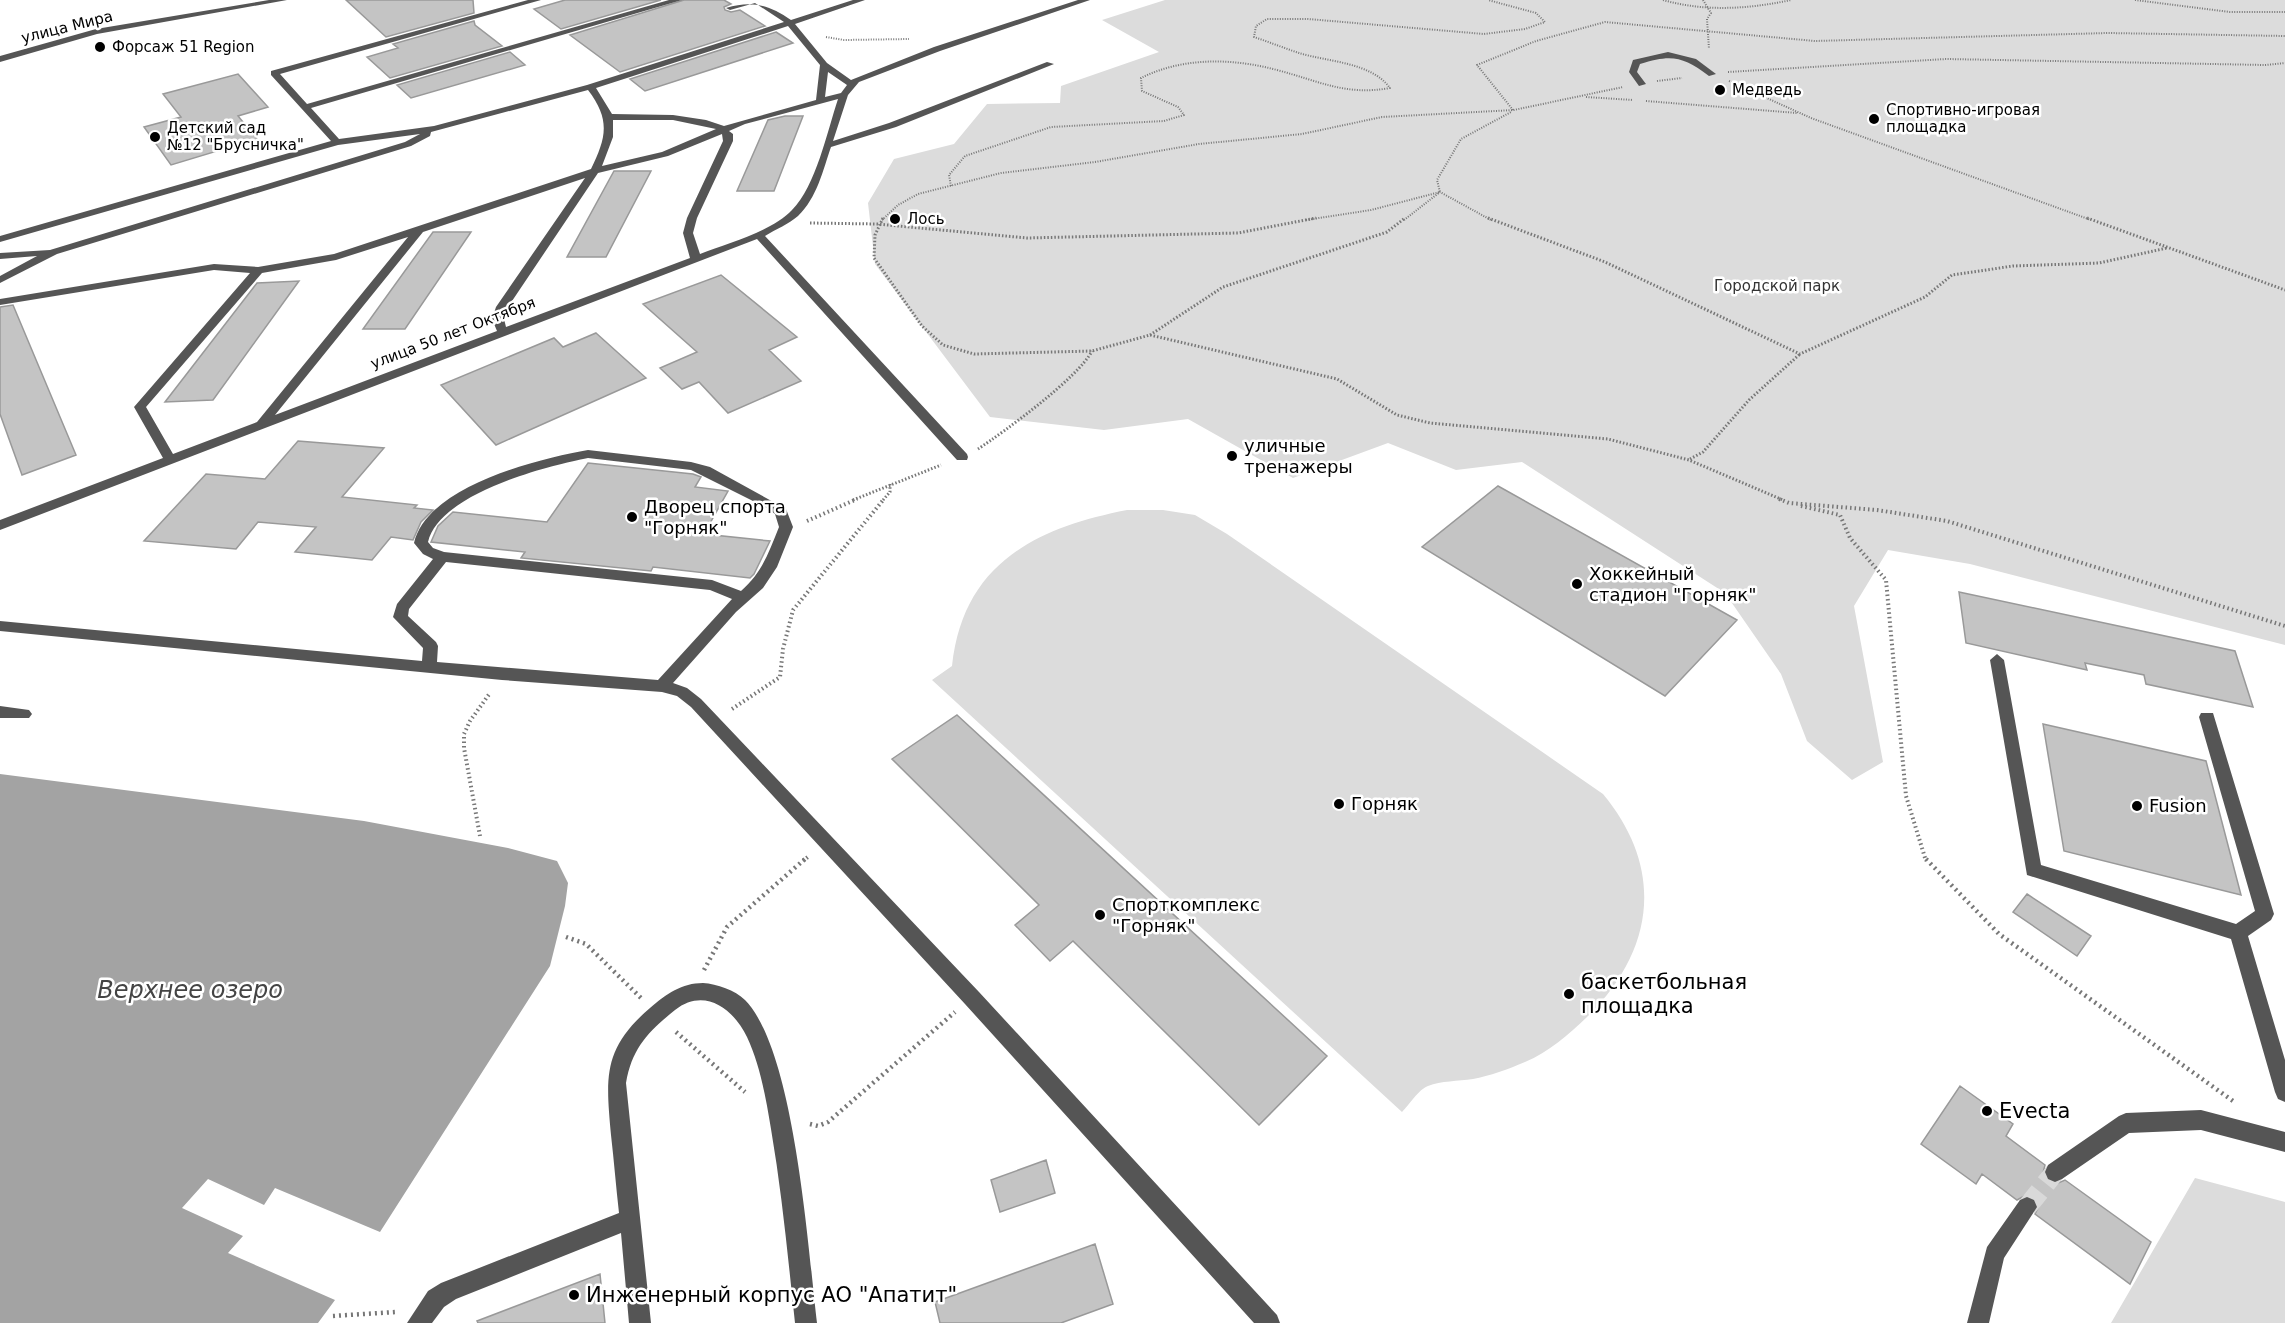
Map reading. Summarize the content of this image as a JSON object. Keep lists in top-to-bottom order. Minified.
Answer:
{"streets":{"street":["улица Мира","улица 50 лет Октября"]},"water":["Верхнее озеро"],"parks":["Городской парк"],"places":["Форсаж 51 Region","Медведь","Спортивно-игровая площадка","Детский сад №12 \"Брусничка\"","Лось","уличные тренажеры","Дворец спорта \"Горняк\"","Хоккейный стадион \"Горняк\"","Горняк","Fusion","Спорткомплекс \"Горняк\"","баскетбольная площадка","Evecta","Инженерный корпус АО \"Апатит\""]}
